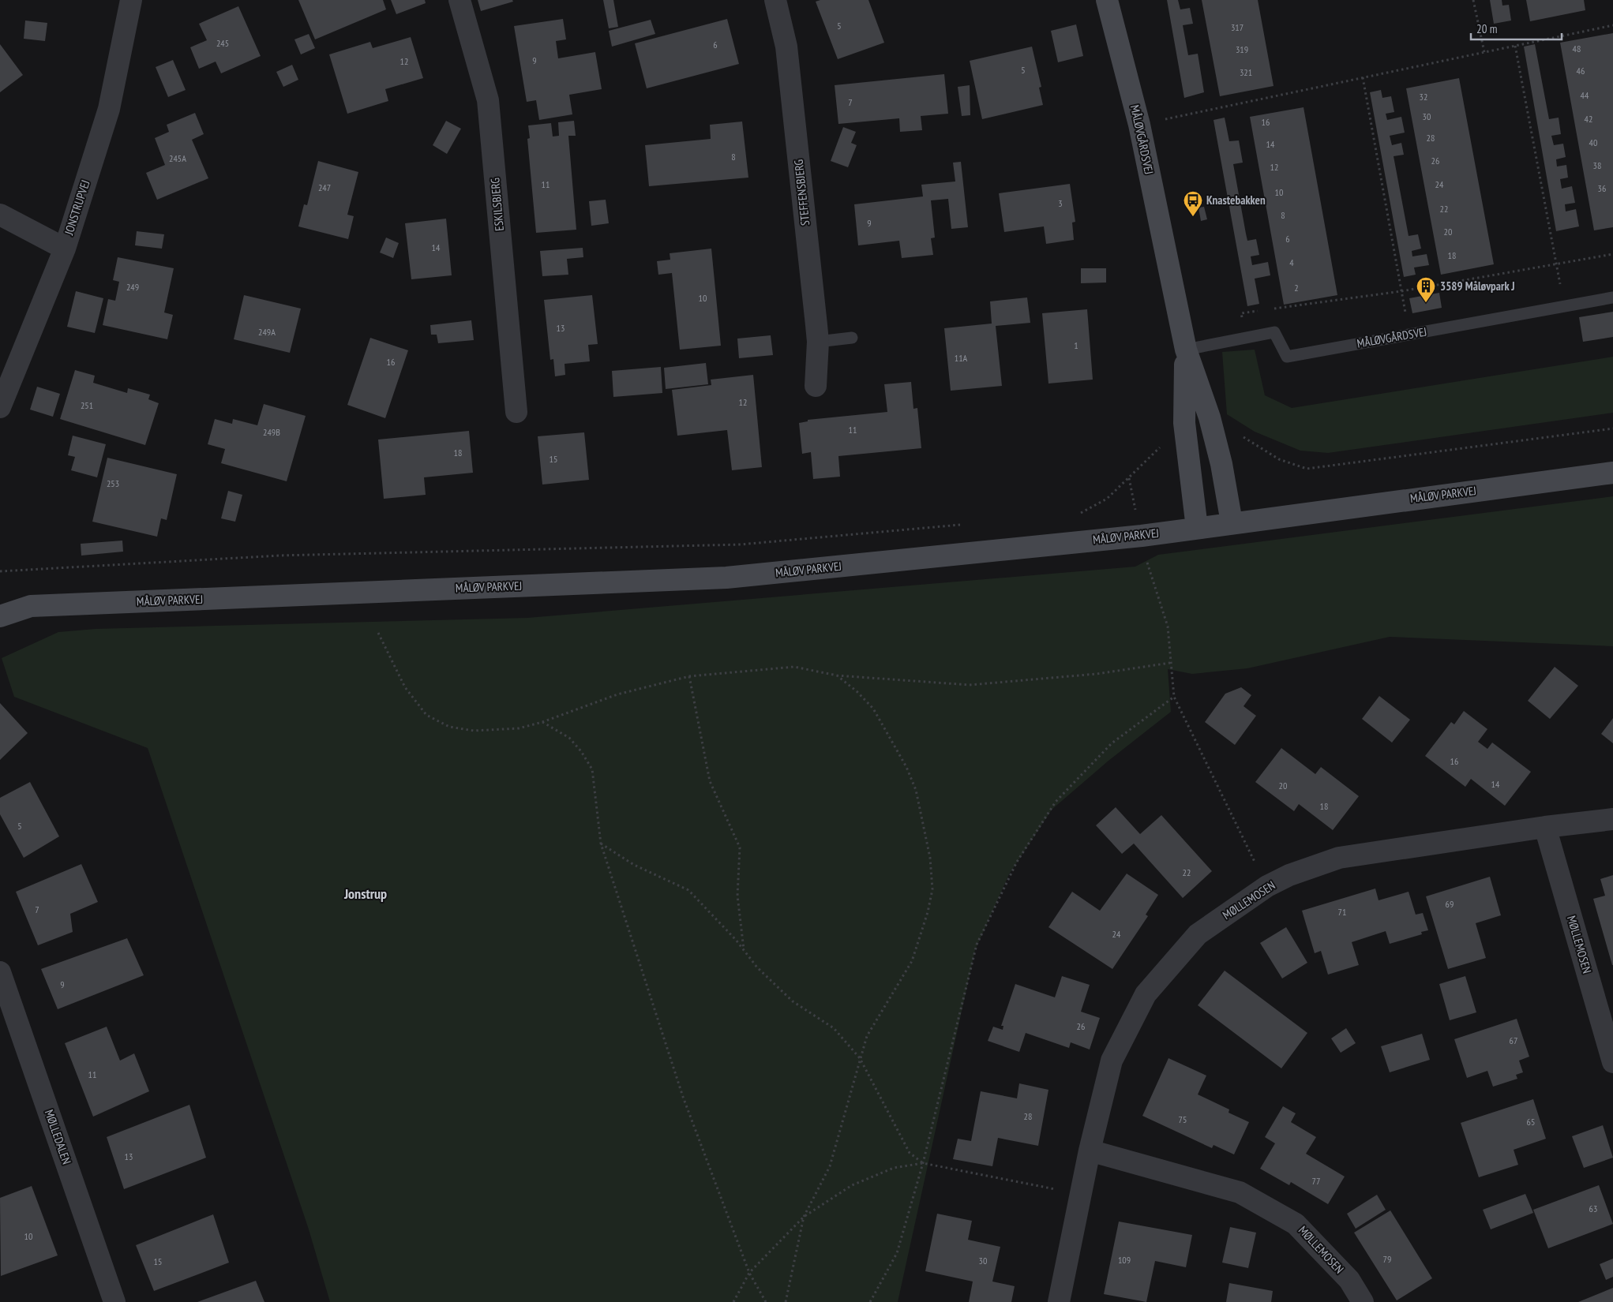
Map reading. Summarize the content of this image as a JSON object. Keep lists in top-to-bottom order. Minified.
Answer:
{"streets":{"street":["MÅLØVGÅRDSVEJ","STEFFENSBJERG","ESKILSBJERG","JONSTRUPVEJ","MÅLØV PARKVEJ","MØLLEMOSEN","MØLLEDALEN"]},"crossings":[["MÅLØVGÅRDSVEJ","MÅLØV PARKVEJ"]],"districts":["Jonstrup"],"places":{"bus stop":["Knastebakken"],"building":["3589 Måløvpark J"]},"house_numbers":["5","317","245","6","48","319","9","12","5","46","321","44","32","7","30","42","16","28","40","14","8","245A","26","38","12","11","24","247","36","10","3","22","8","9","20","6","14","18","4","249","2","10","13","249A","1","11A","16","12","251","11","249B","18","15","253","16","14","20","18","5","22","69","7","71","24","9","26","67","11","28","75","65","13","77","63","10","79","109","30","15"],"scale_bar":"20 m"}
